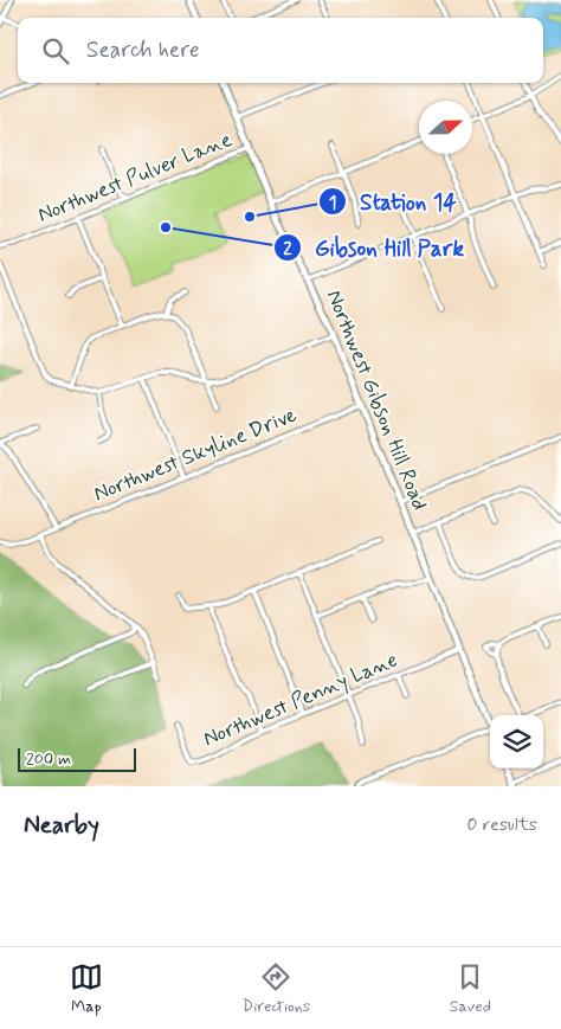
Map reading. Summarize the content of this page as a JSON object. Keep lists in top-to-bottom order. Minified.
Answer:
{"streets":{"main road":["Northwest Gibson Hill Road"],"street":["Northwest Pulver Lane","Northwest Skyline Drive","Northwest Penny Lane"]},"crossings":[["Northwest Pulver Lane","Northwest Gibson Hill Road"],["Northwest Gibson Hill Road","Northwest Skyline Drive"],["Northwest Gibson Hill Road","Northwest Penny Lane"]],"places":["Station 14","Gibson Hill Park"],"scale_bar":"200 m","north":"right","page":{"search":"Search here","scale":"200 m","heading":["Nearby","0 results"],"nav":["Map","Directions","Saved"]}}
